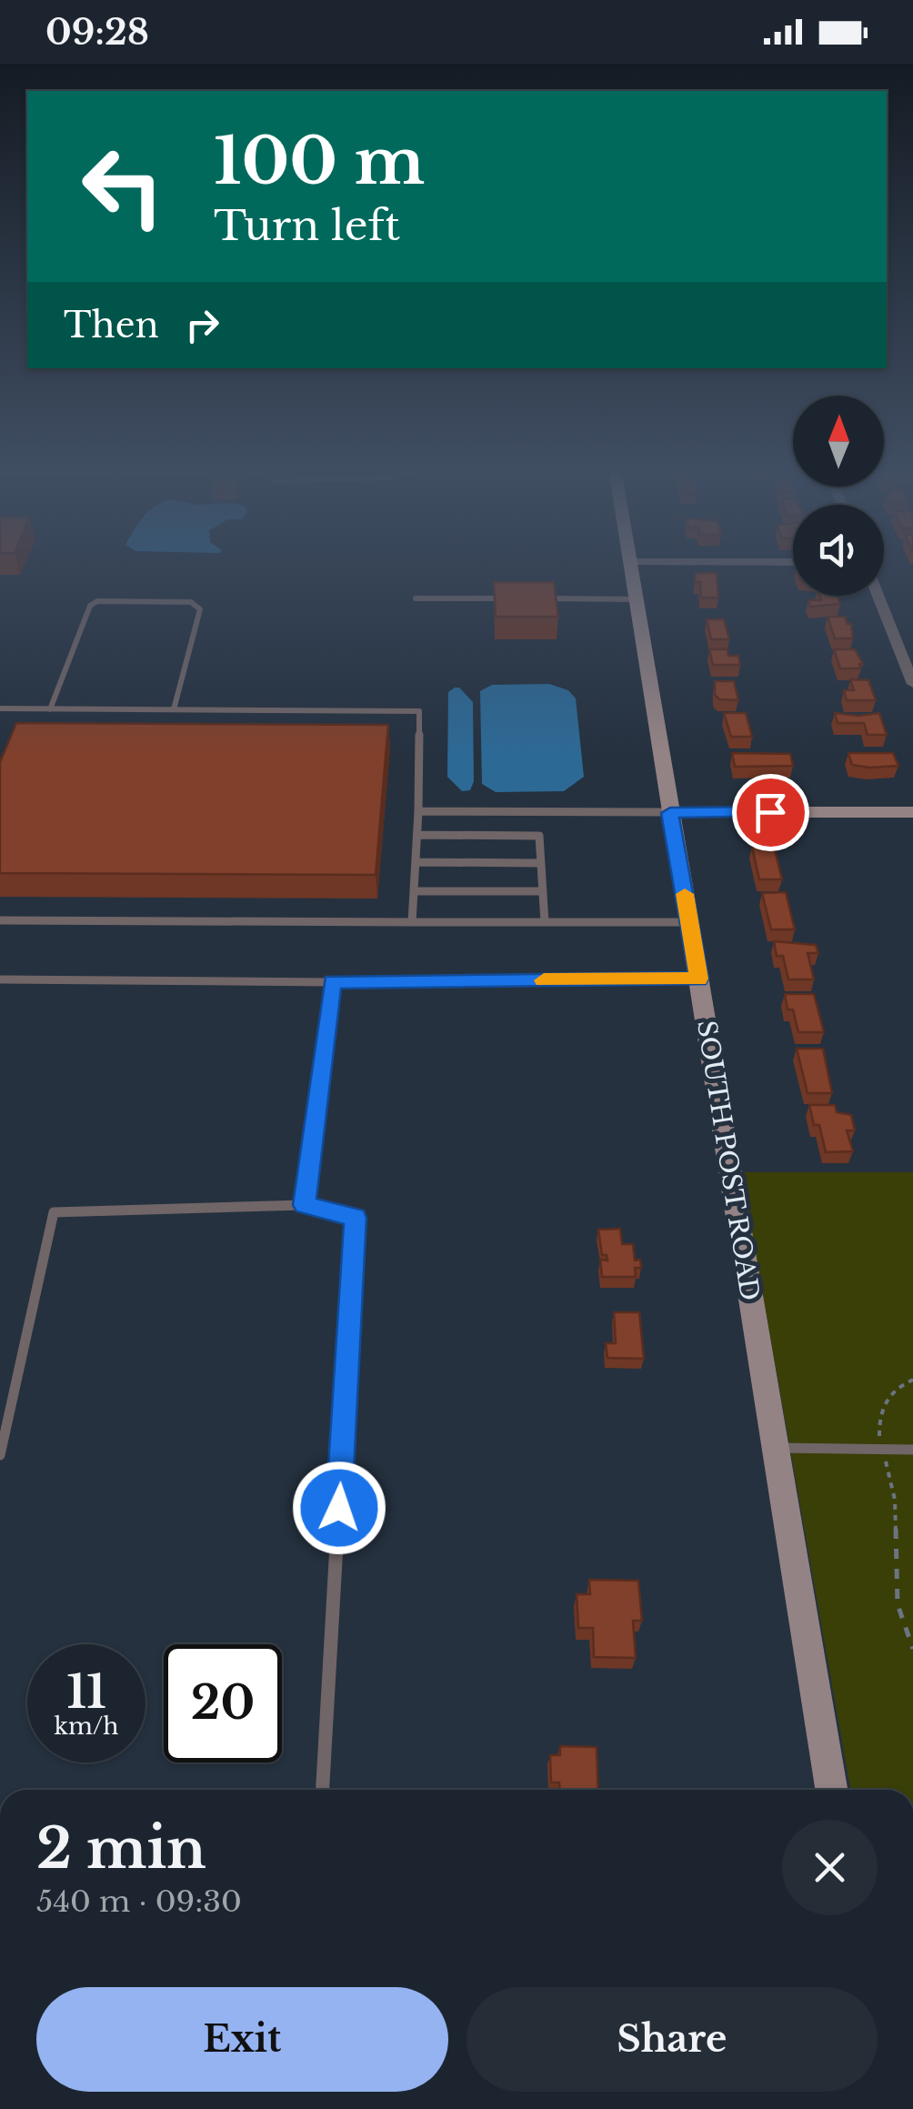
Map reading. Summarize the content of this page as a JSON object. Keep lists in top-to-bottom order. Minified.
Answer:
{"streets":{"main road":["SOUTH POST ROAD"]},"north":"top","page":{"status":"09:28","turn":["100 m","Turn left"],"then":"Then","speed":"11 km/h","limit":"20","heading":["2 min","540 m · 09:30"],"buttons":["Exit","Share"]}}
